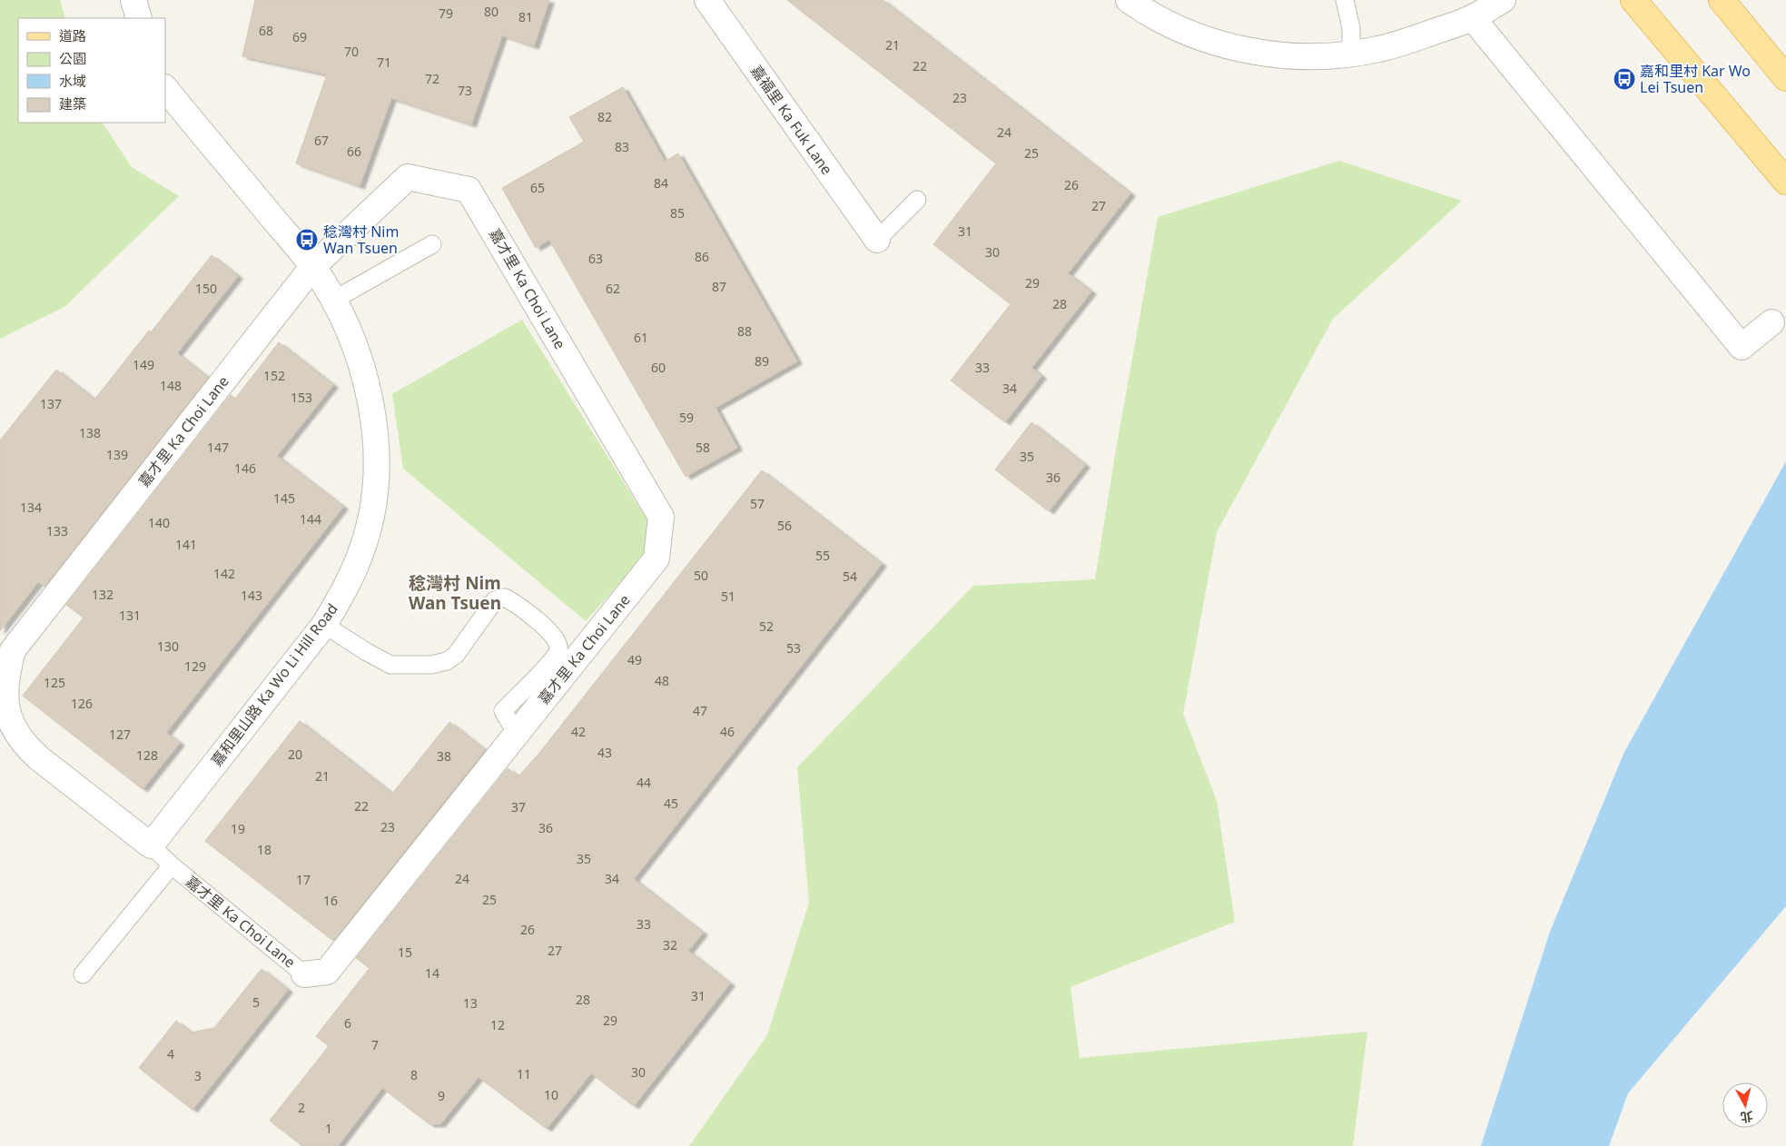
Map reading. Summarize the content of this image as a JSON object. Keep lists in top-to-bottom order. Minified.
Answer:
{"streets":{"street":["嘉福里 Ka Fuk Lane","嘉才里 Ka Choi Lane","嘉和里山路 Ka Wo Li Hill Road"]},"crossings":[["嘉才里 Ka Choi Lane","嘉和里山路 Ka Wo Li Hill Road"]],"districts":["稔灣村 Nim Wan Tsuen"],"places":{"bus stop":["嘉和里村 Kar Wo Lei Tsuen","稔灣村 Nim Wan Tsuen"]},"house_numbers":["80","79","81","68","69","21","70","71","22","72","73","23","82","24","67","83","66","25","84","26","65","27","85","31","30","86","63","29","87","150","62","28","88","61","89","149","60","33","152","148","34","153","137","59","138","147","58","139","35","146","36","145","57","134","144","140","56","133","141","55","142","50","54","132","143","51","131","52","130","53","49","129","48","125","126","47","42","46","127","43","20","128","38","21","44","45","22","37","23","36","19","18","35","24","34","17","25","16","33","26","32","27","15","14","31","28","5","13","29","6","12","7","4","30","11","8","3","10","9","2","1"],"legend":["道路","公園","水域","建築"],"north":"bottom"}
